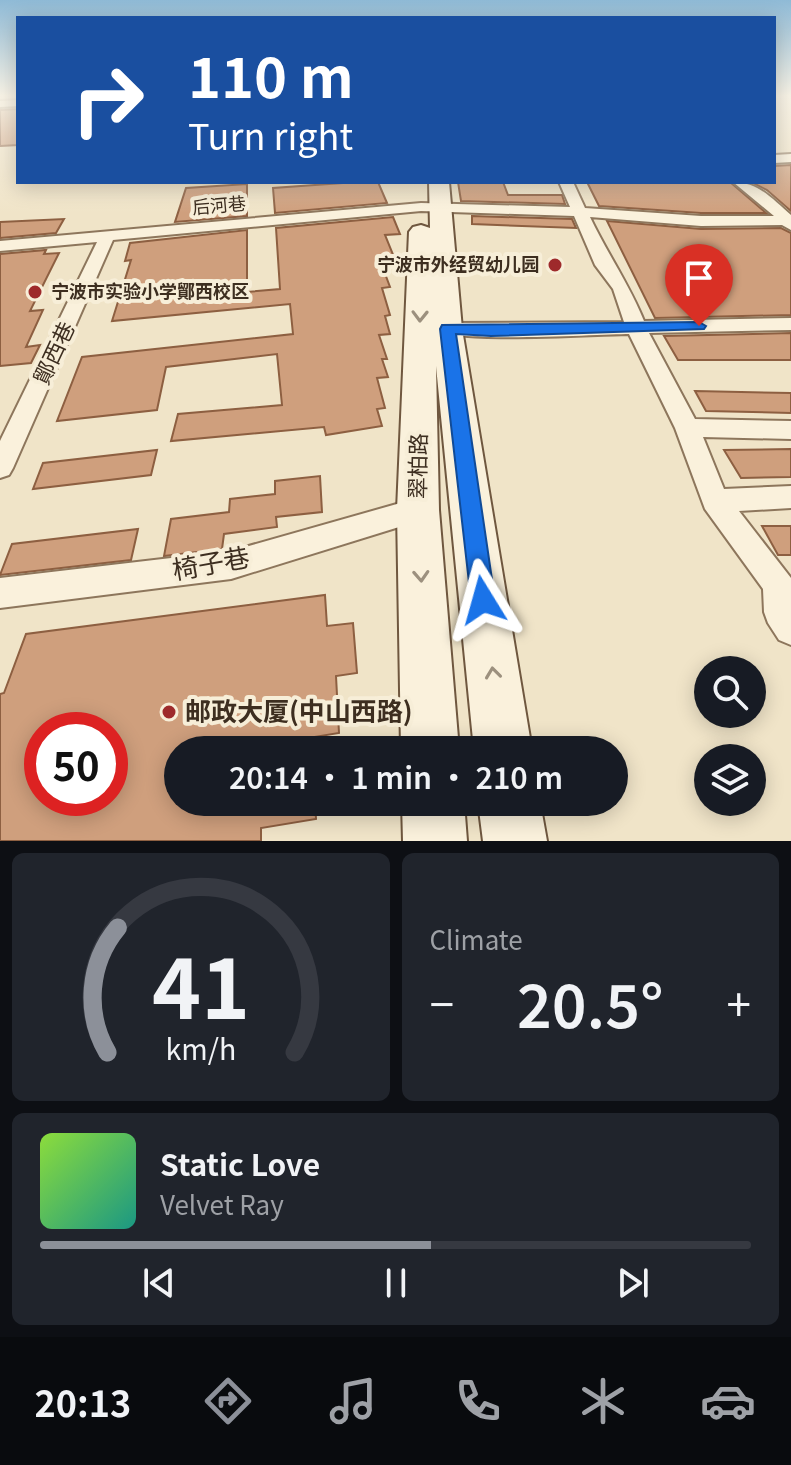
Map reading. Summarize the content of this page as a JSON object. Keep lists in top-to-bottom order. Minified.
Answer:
{"streets":{"main road":["翠柏路"],"street":["后河巷","鄮西巷","椅子巷"]},"crossings":[["后河巷","鄮西巷"],["后河巷","翠柏路"],["翠柏路","椅子巷"]],"places":["宁波市外经贸幼儿园","宁波市实验小学鄮西校区","邮政大厦(中山西路)"],"page":{"turn":["110 m","Turn right"],"limit":"50","trip":"20:14 · 1 min · 210 m","tile":"Climate","heat":["−","20.5°","+"],"song":["Static Love","Velvet Ray"],"tabs":"20:13","gauge":["41","km/h"]}}
